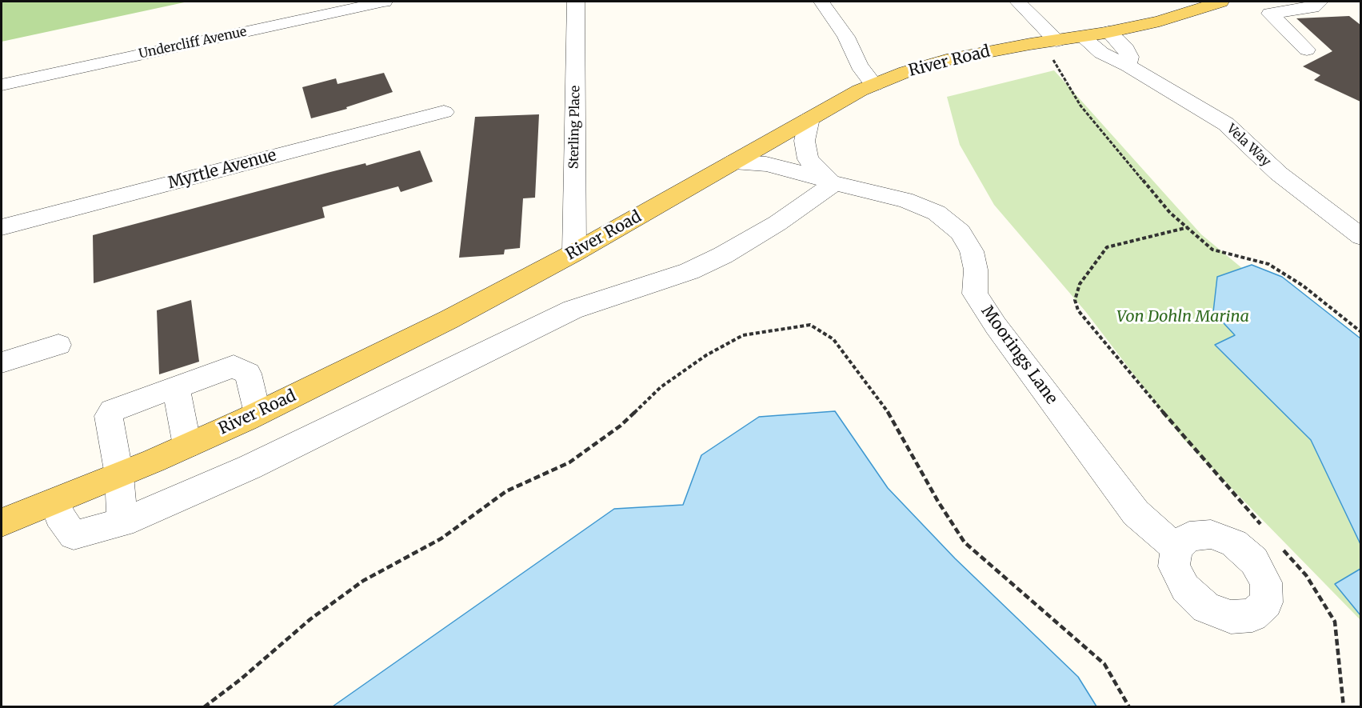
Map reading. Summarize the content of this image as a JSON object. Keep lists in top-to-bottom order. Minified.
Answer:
{"streets":{"main road":["River Road"],"street":["Undercliff Avenue","Sterling Place","Vela Way","Myrtle Avenue","Moorings Lane"]},"crossings":[["River Road","Sterling Place"],["River Road","Vela Way"],["River Road","Moorings Lane"]],"parks":["Von Dohln Marina"]}
